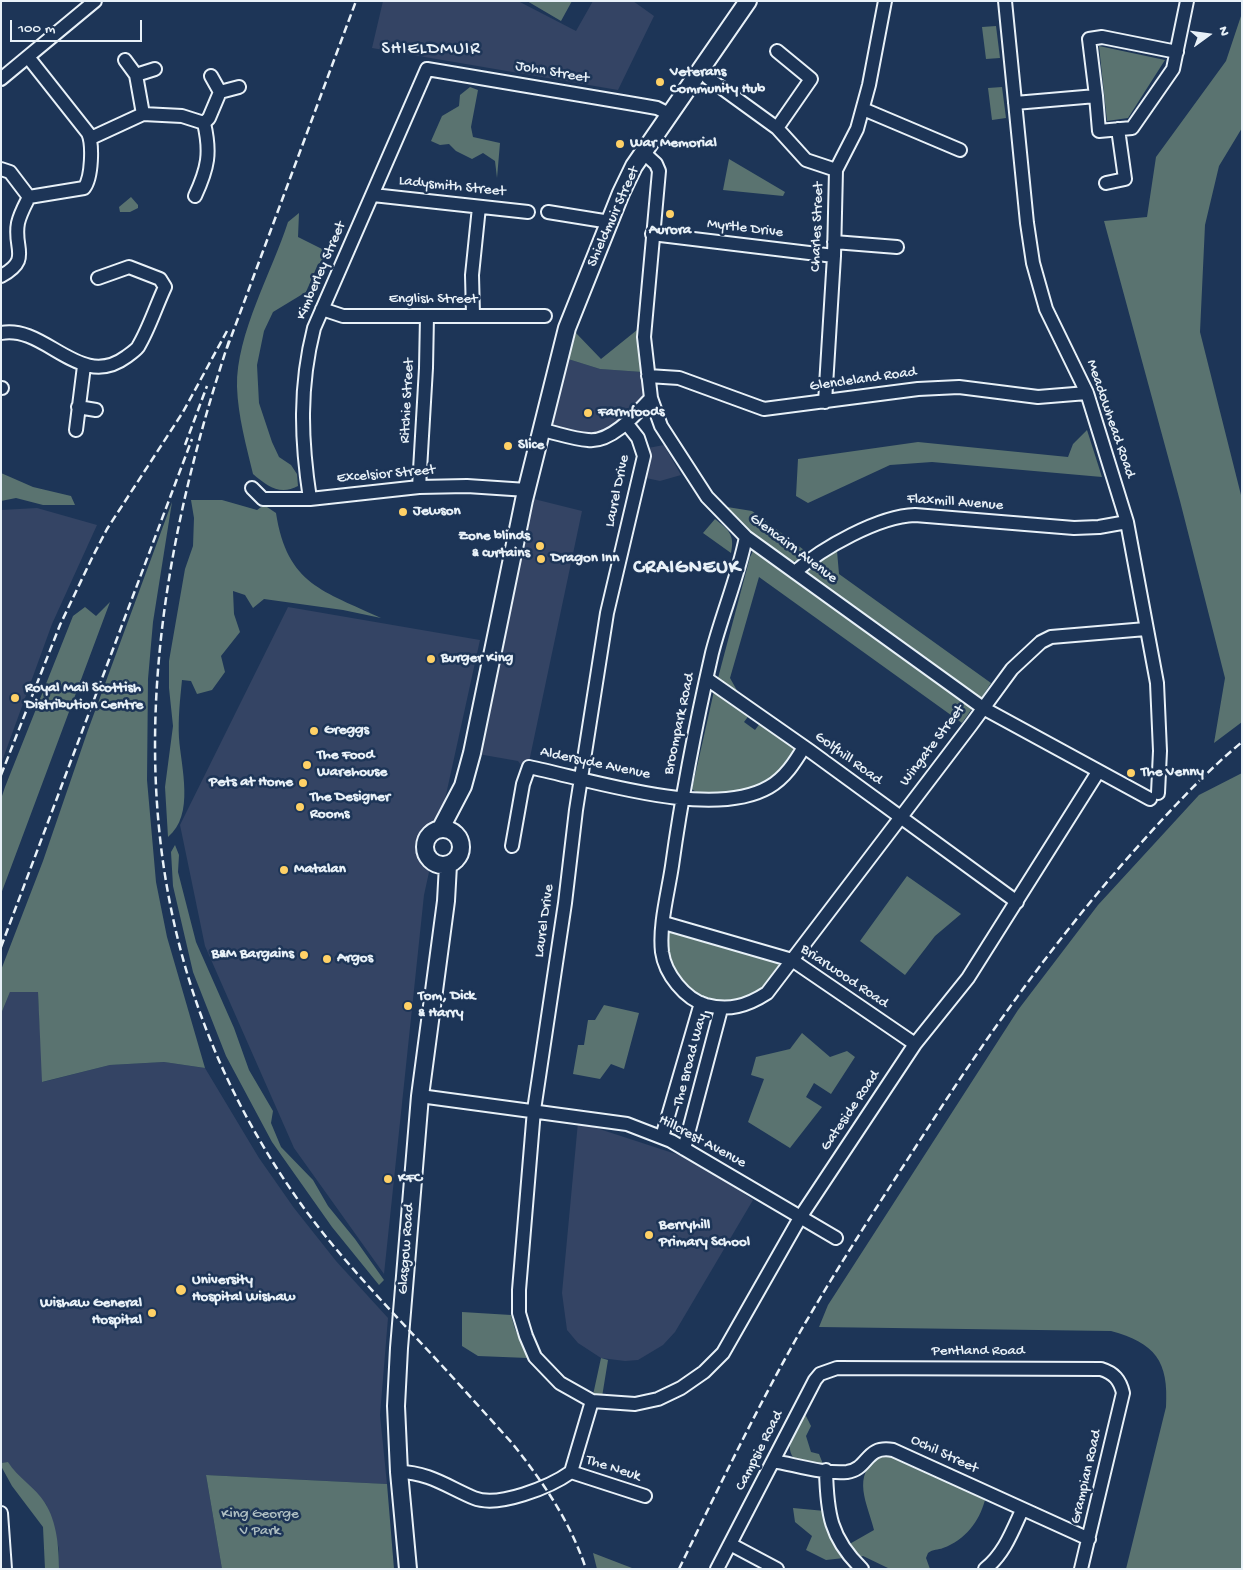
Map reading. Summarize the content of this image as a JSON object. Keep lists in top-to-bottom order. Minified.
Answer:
{"streets":{"main road":["Shieldmuir Street","Glasgow Road"],"street":["John Street","Ladysmith Street","Charles Street","Myrtle Drive","Kimberley Street","English Street","Glencleland Road","Ritchie Street","Meadowhead Road","Excelsior Street","Laurel Drive","Flaxmill Avenue","Glencairn Avenue","Broompark Road","Wingate Street","Golfhill Road","Aldersyde Avenue","Briarwood Road","The Broad Way","Gateside Road","Hillcrest Avenue","Pentland Road","Campsie Road","Ochil Street","The Neuk","Grampian Road"]},"crossings":[["John Street","Shieldmuir Street"],["John Street","Kimberley Street"],["Ladysmith Street","Kimberley Street"],["Shieldmuir Street","Excelsior Street"],["Shieldmuir Street","Glencairn Avenue"],["Shieldmuir Street","Glasgow Road"],["Charles Street","Myrtle Drive"],["Charles Street","Glencleland Road"],["Myrtle Drive","Glencairn Avenue"],["Kimberley Street","English Street"],["Kimberley Street","Excelsior Street"],["English Street","Ritchie Street"],["Glencleland Road","Meadowhead Road"],["Glencleland Road","Glencairn Avenue"],["Ritchie Street","Excelsior Street"],["Meadowhead Road","Flaxmill Avenue"],["Meadowhead Road","Glencairn Avenue"],["Meadowhead Road","Wingate Street"],["Laurel Drive","Aldersyde Avenue"],["Laurel Drive","Gateside Road"],["Laurel Drive","Hillcrest Avenue"],["Flaxmill Avenue","Glencairn Avenue"],["Glencairn Avenue","Broompark Road"],["Glencairn Avenue","Wingate Street"],["Glencairn Avenue","Gateside Road"],["Broompark Road","Golfhill Road"],["Broompark Road","Aldersyde Avenue"],["Broompark Road","Briarwood Road"],["Broompark Road","The Broad Way"],["Wingate Street","Golfhill Road"],["Wingate Street","Briarwood Road"],["Wingate Street","The Broad Way"],["Golfhill Road","Aldersyde Avenue"],["Golfhill Road","Gateside Road"],["Briarwood Road","The Broad Way"],["Briarwood Road","Gateside Road"],["The Broad Way","Hillcrest Avenue"],["Gateside Road","Hillcrest Avenue"],["Hillcrest Avenue","Glasgow Road"],["Pentland Road","Campsie Road"],["Pentland Road","Grampian Road"],["Campsie Road","Ochil Street"],["Ochil Street","Grampian Road"]],"districts":["SHIELDMUIR","CRAIGNEUK"],"parks":["King George V Park"],"places":["Veterans Community Hub","War Memorial","Aurora","Farmfoods","Slice","Jewson","Zone blinds & curtains","Dragon Inn","Burger King","Royal Mail Scottish Distribution Centre","Greggs","The Food Warehouse","The Venny","Pets at Home","The Designer Rooms","Matalan","B&M Bargains","Argos","Tom, Dick & Harry","KFC","Berryhill Primary School","University Hospital Wishaw","Wishaw General Hospital"],"scale_bar":"100 m","north":"right"}
